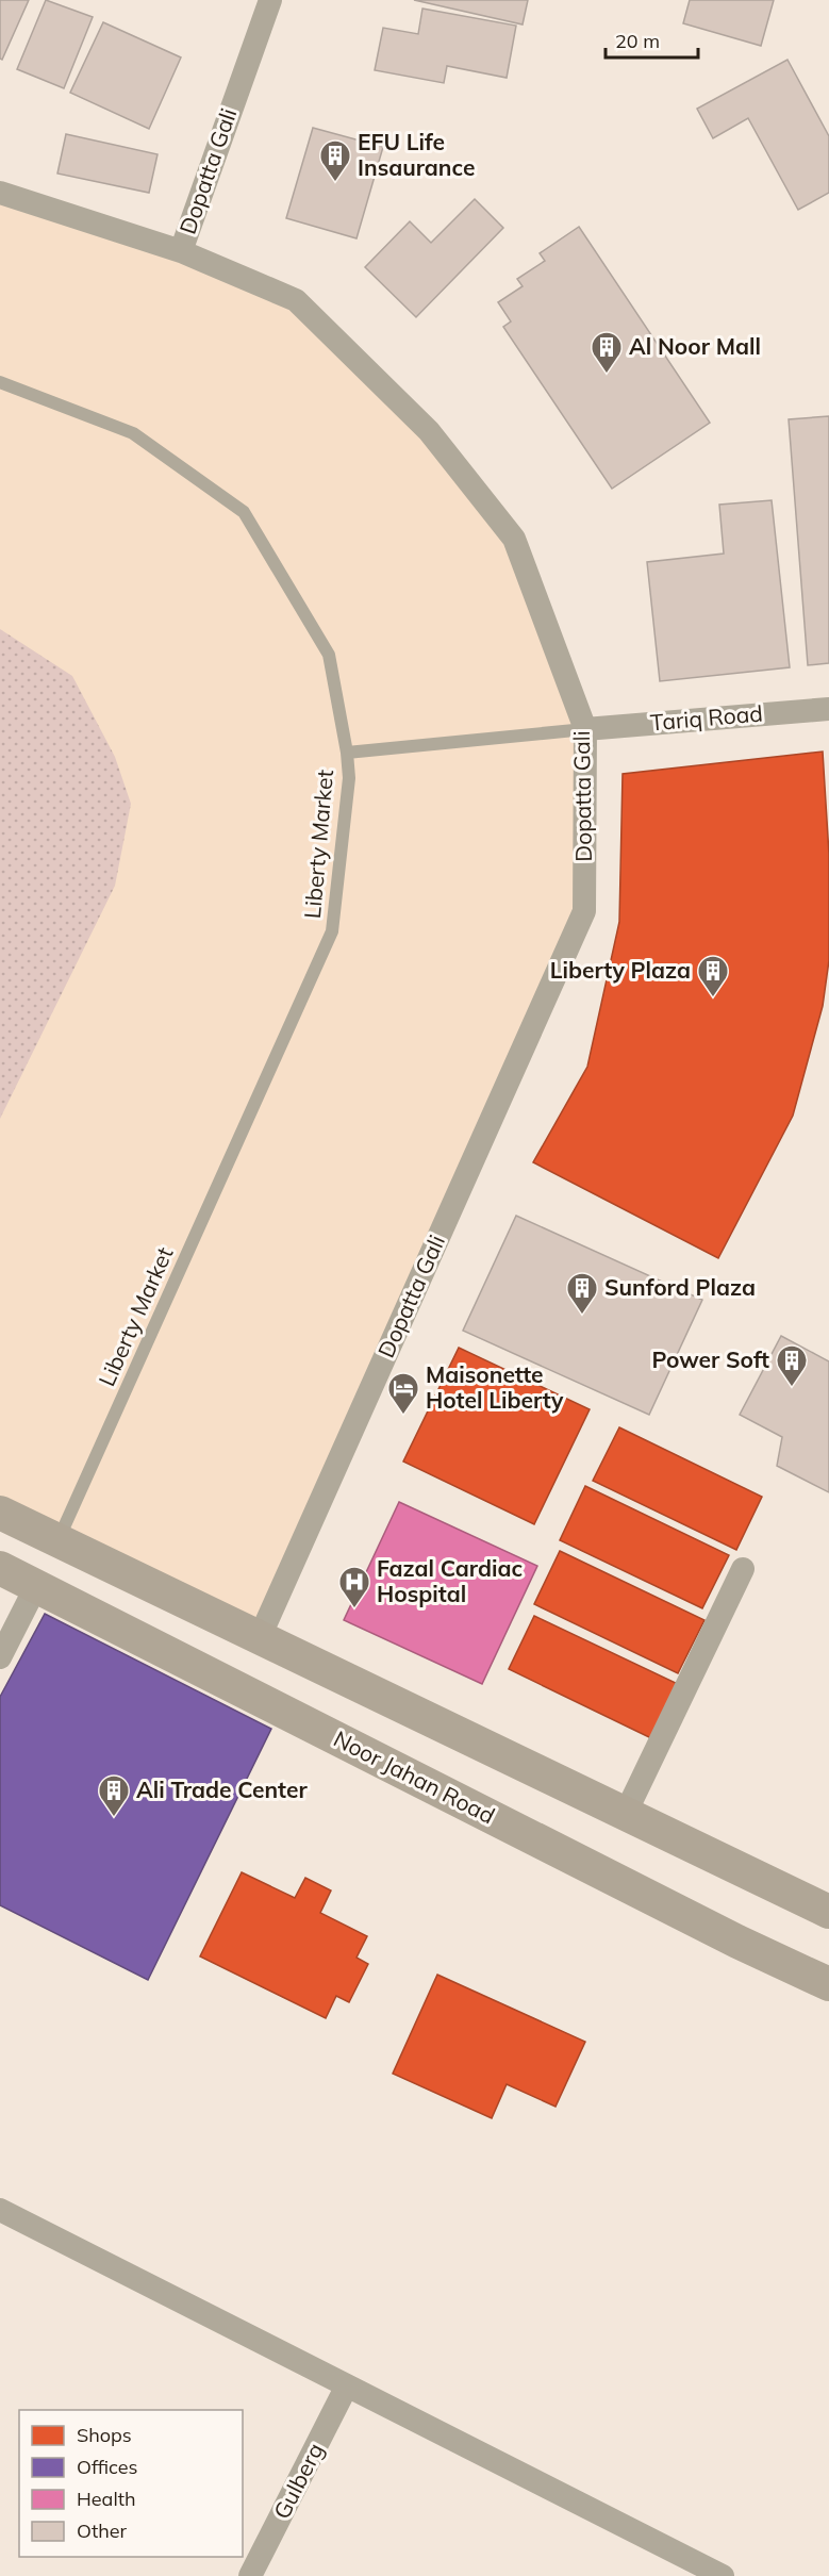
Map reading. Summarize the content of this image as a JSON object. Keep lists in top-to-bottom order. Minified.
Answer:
{"streets":{"street":["Dopatta Gali","Tariq Road","Noor Jahan Road","Gulberg"],"lane":["Liberty Market"]},"crossings":[["Dopatta Gali","Tariq Road"]],"places":{"building":["EFU Life Insaurance","Al Noor Mall","Liberty Plaza","Sunford Plaza","Power Soft","Ali Trade Center"],"hotel":["Maisonette Hotel Liberty"],"hospital":["Fazal Cardiac Hospital"]},"legend":["Shops","Offices","Health","Other"],"scale_bar":"20 m"}
